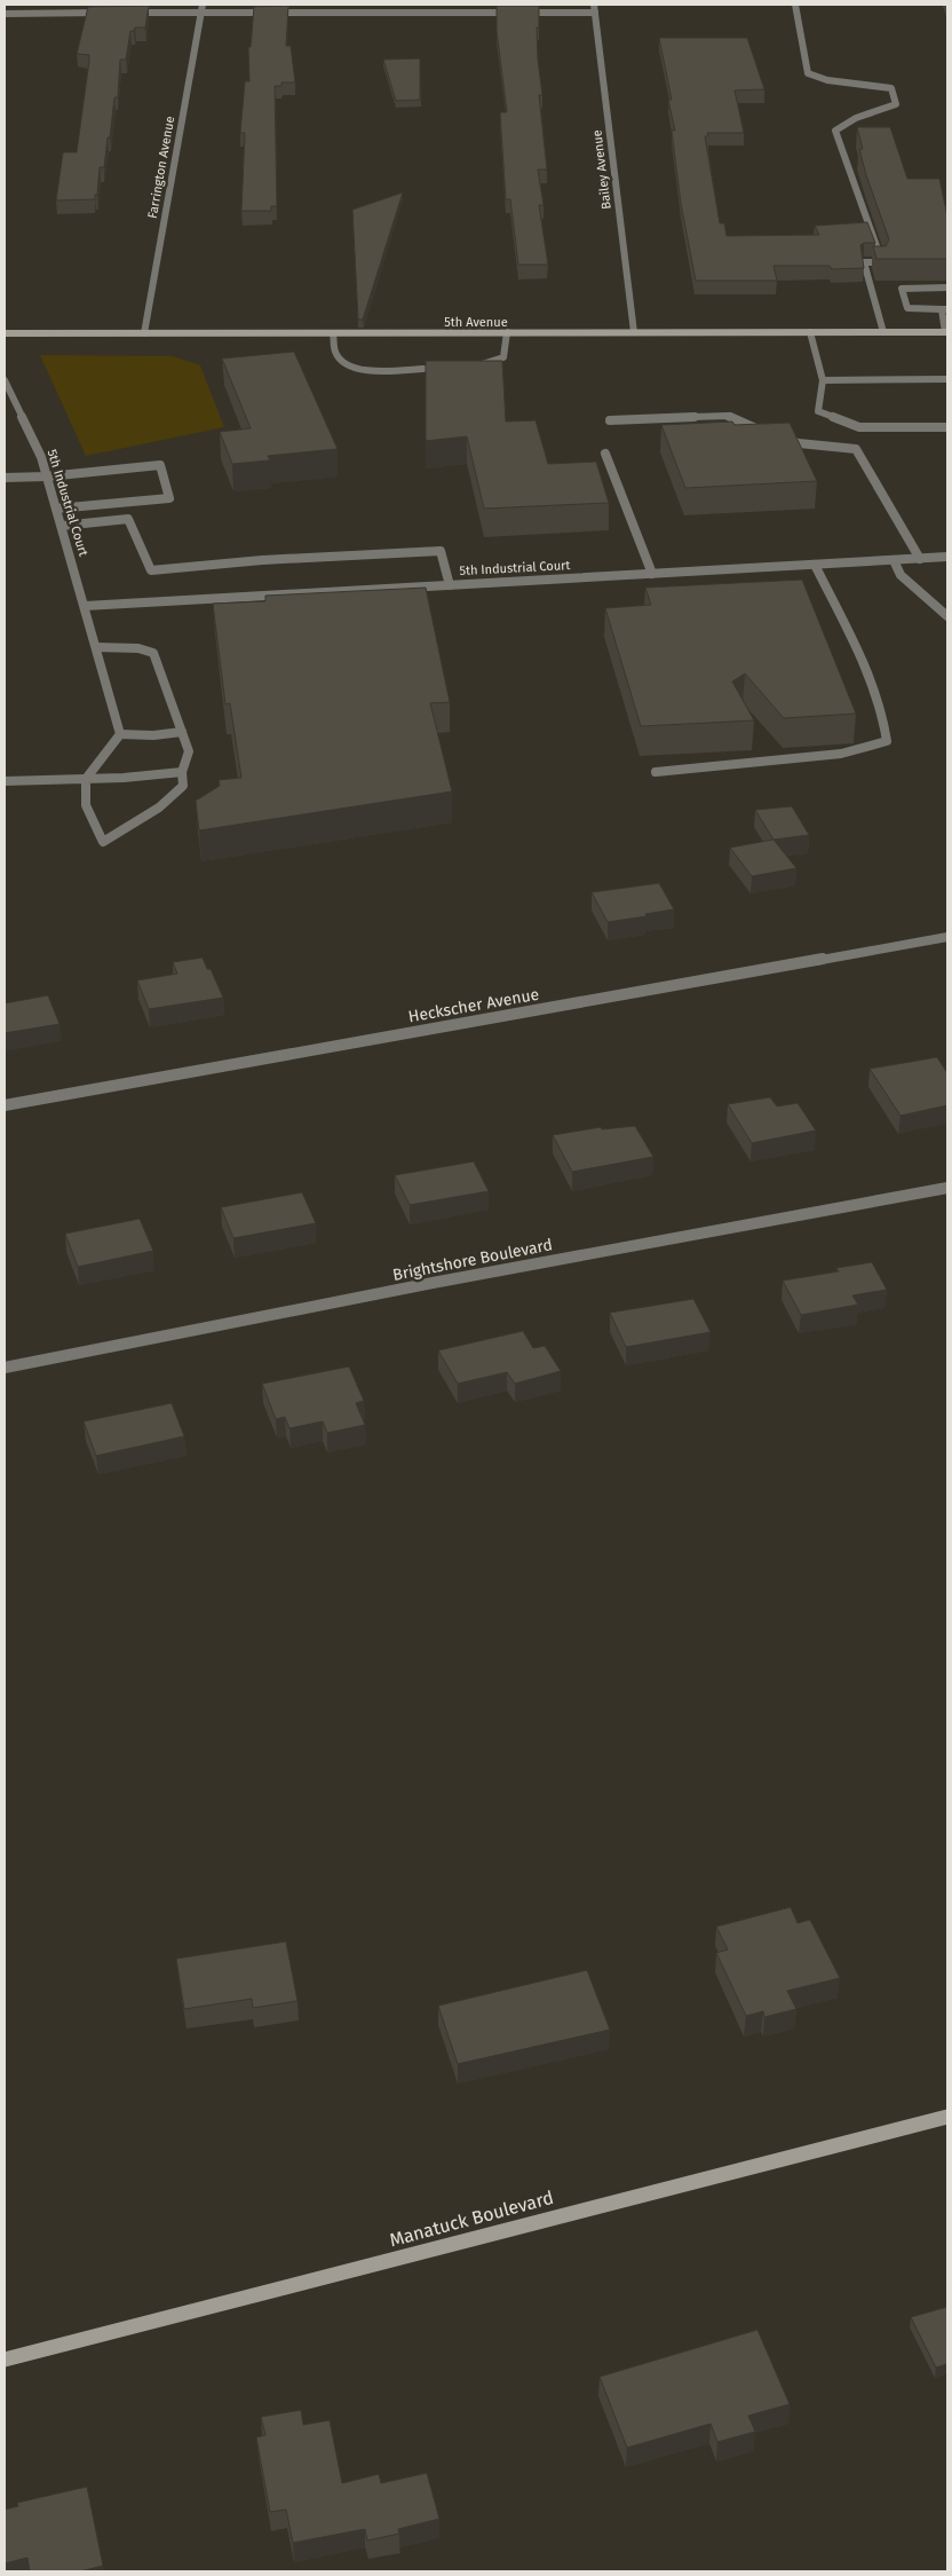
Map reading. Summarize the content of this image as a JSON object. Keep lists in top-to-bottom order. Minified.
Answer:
{"streets":{"main road":["5th Avenue","Manatuck Boulevard"],"street":["Farrington Avenue","Bailey Avenue","5th Industrial Court","Heckscher Avenue","Brightshore Boulevard"]},"crossings":[["Farrington Avenue","5th Avenue"],["Bailey Avenue","5th Avenue"]]}
